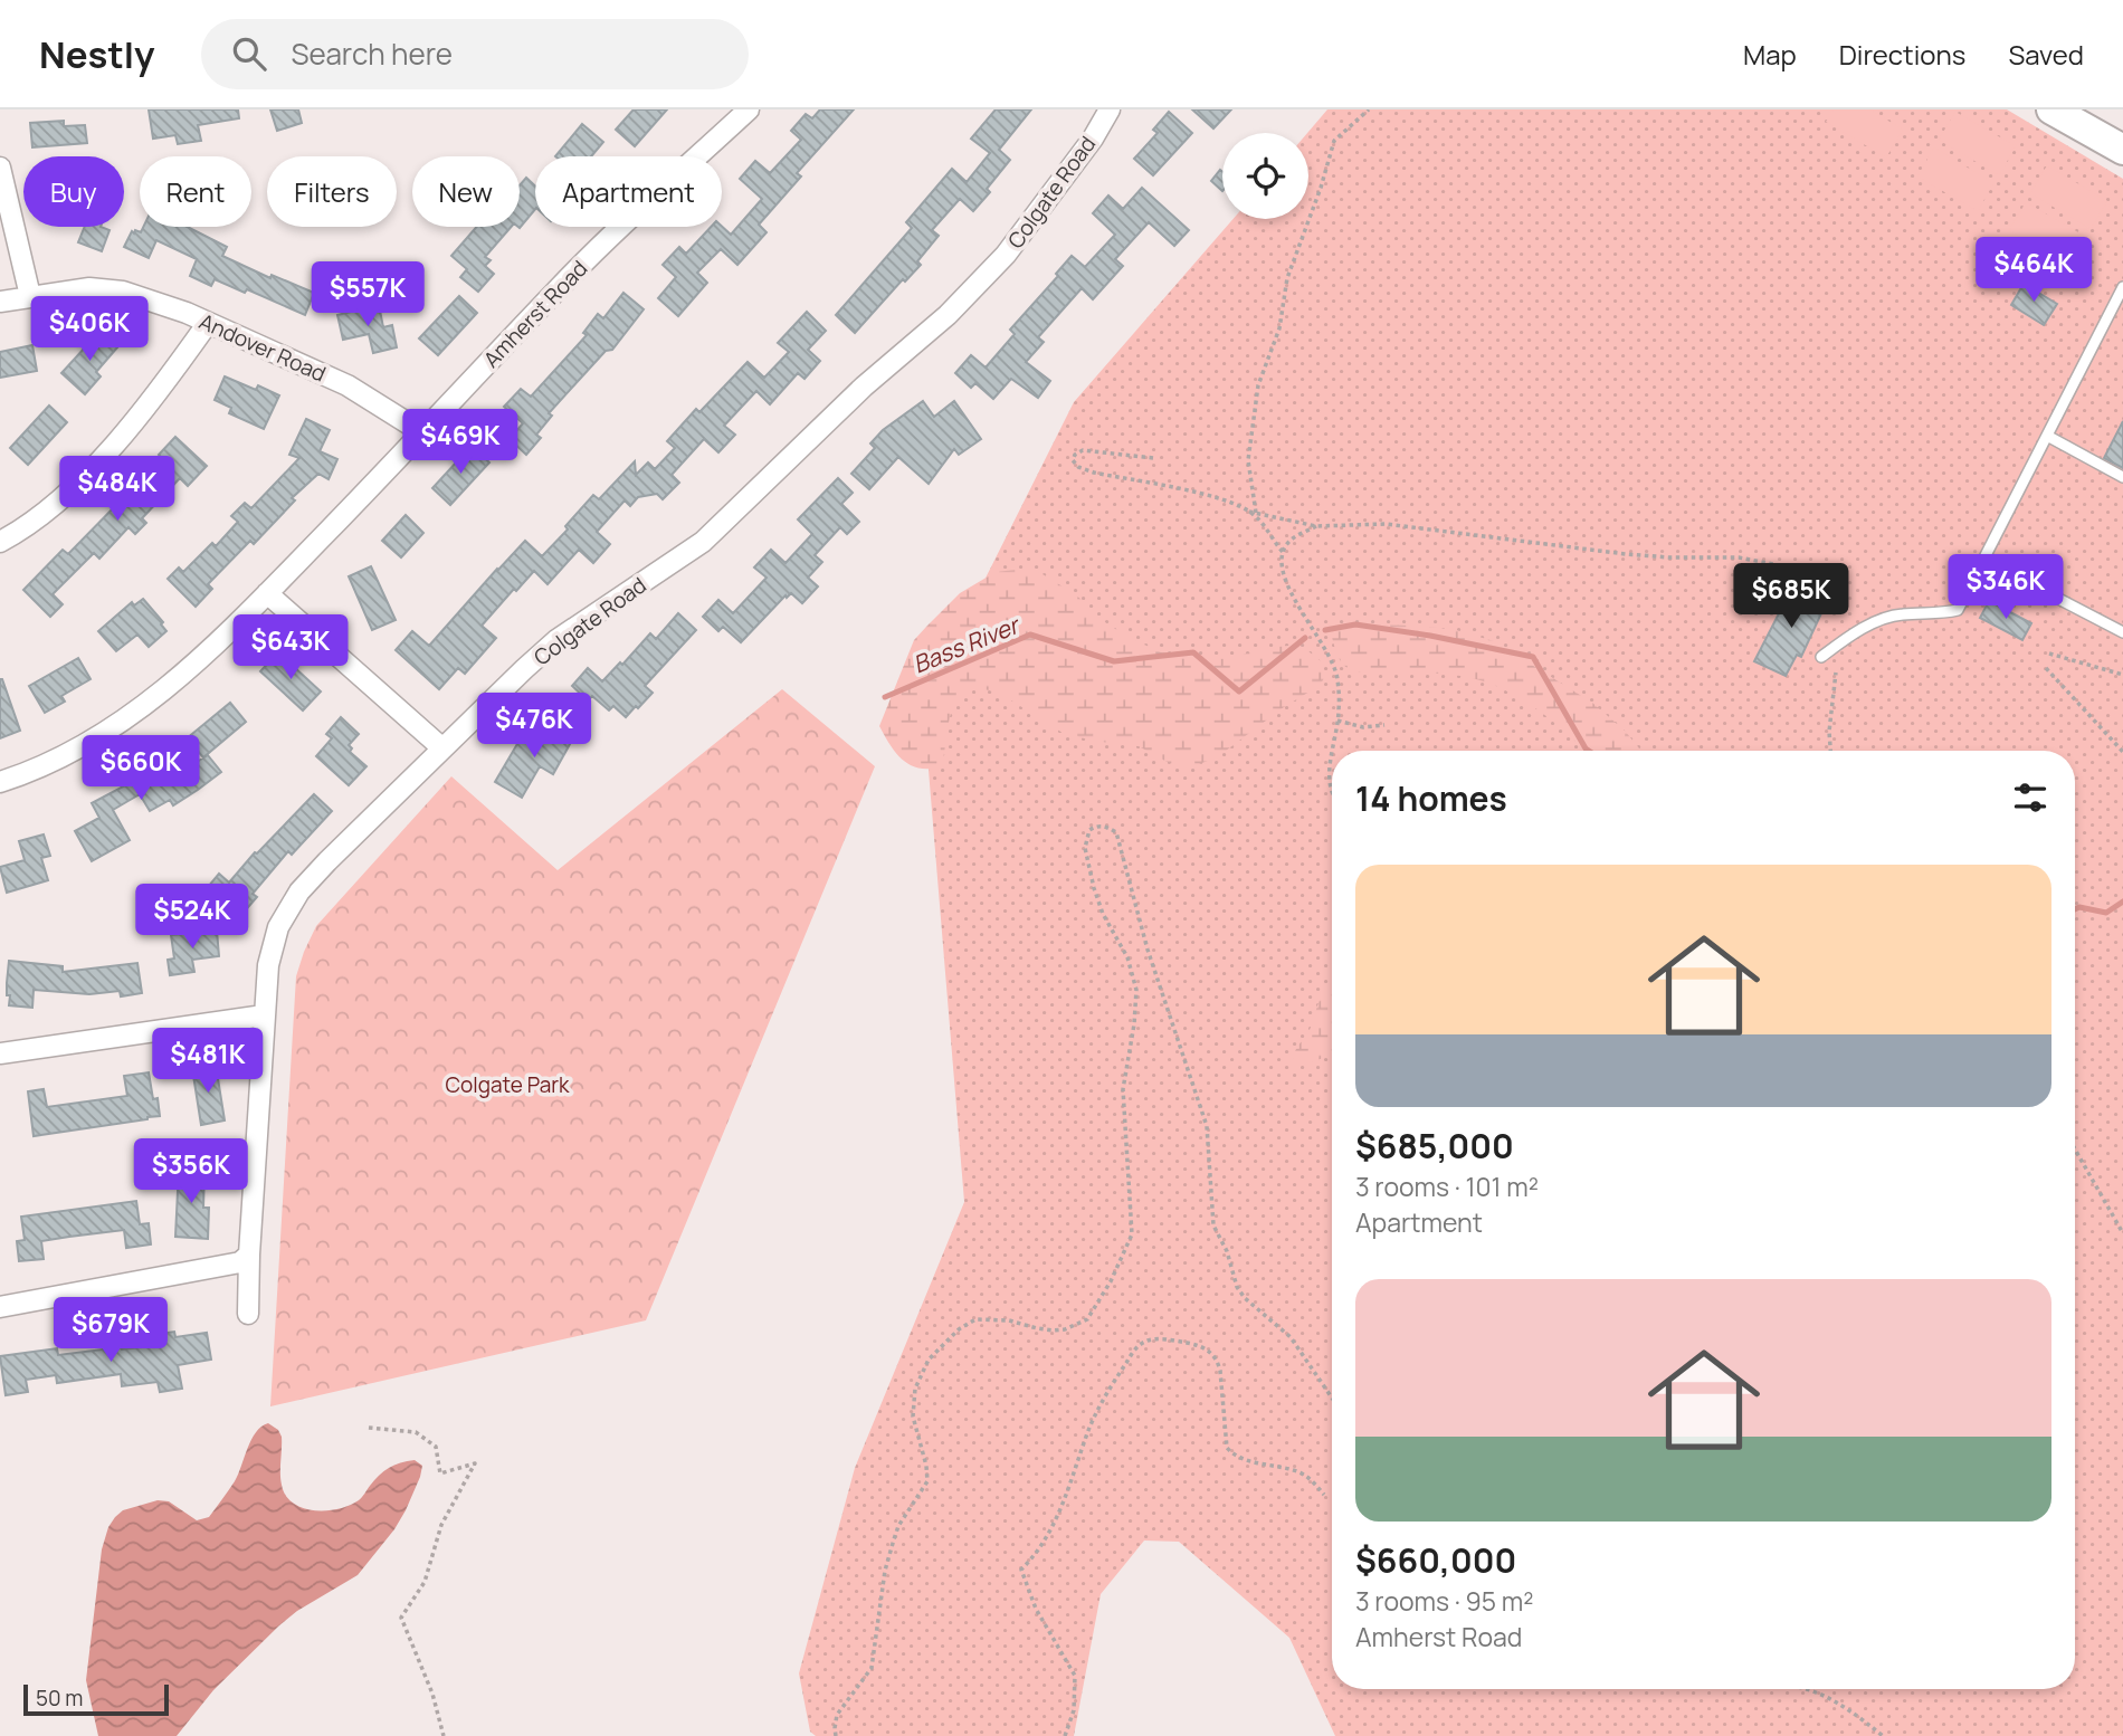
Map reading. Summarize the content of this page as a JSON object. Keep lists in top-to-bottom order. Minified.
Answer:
{"streets":{"street":["Colgate Road","Amherst Road","Andover Road"]},"crossings":[["Amherst Road","Andover Road"]],"water":["Bass River"],"parks":["Colgate Park"],"scale_bar":"50 m","page":{"header":"Nestly","search":"Search here","nav":["Map","Directions","Saved"],"chip":["Buy","Rent","Filters","New","Apartment"],"price":["$464K","$557K","$406K","$469K","$484K","$346K","$685K","$643K","$476K","$660K","$524K","$481K","$356K","$679K"],"heading":"14 homes","list":[{"name":"$685,000","note":"3 rooms · 101 m² · Apartment"},{"name":"$660,000","note":"3 rooms · 95 m² · Amherst Road"}],"scale":"50 m"}}
